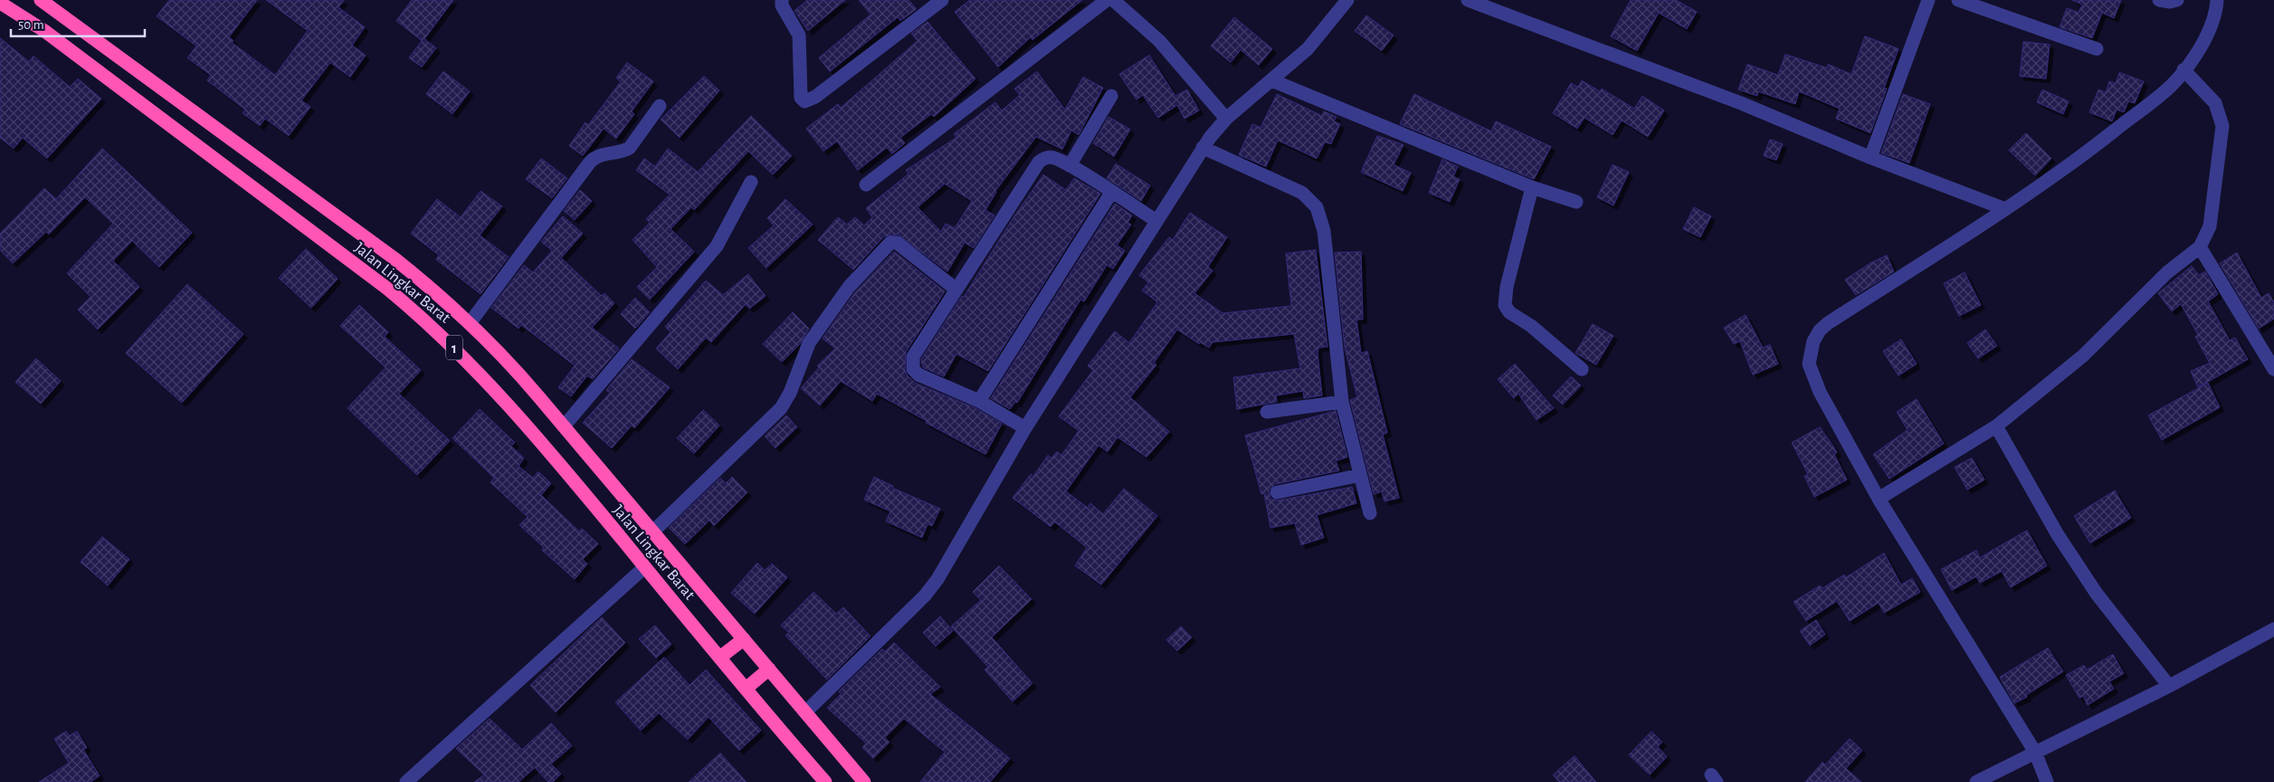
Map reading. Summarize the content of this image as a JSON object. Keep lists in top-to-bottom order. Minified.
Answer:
{"streets":{"highway":["Jalan Lingkar Barat","1"]},"scale_bar":"50 m"}
